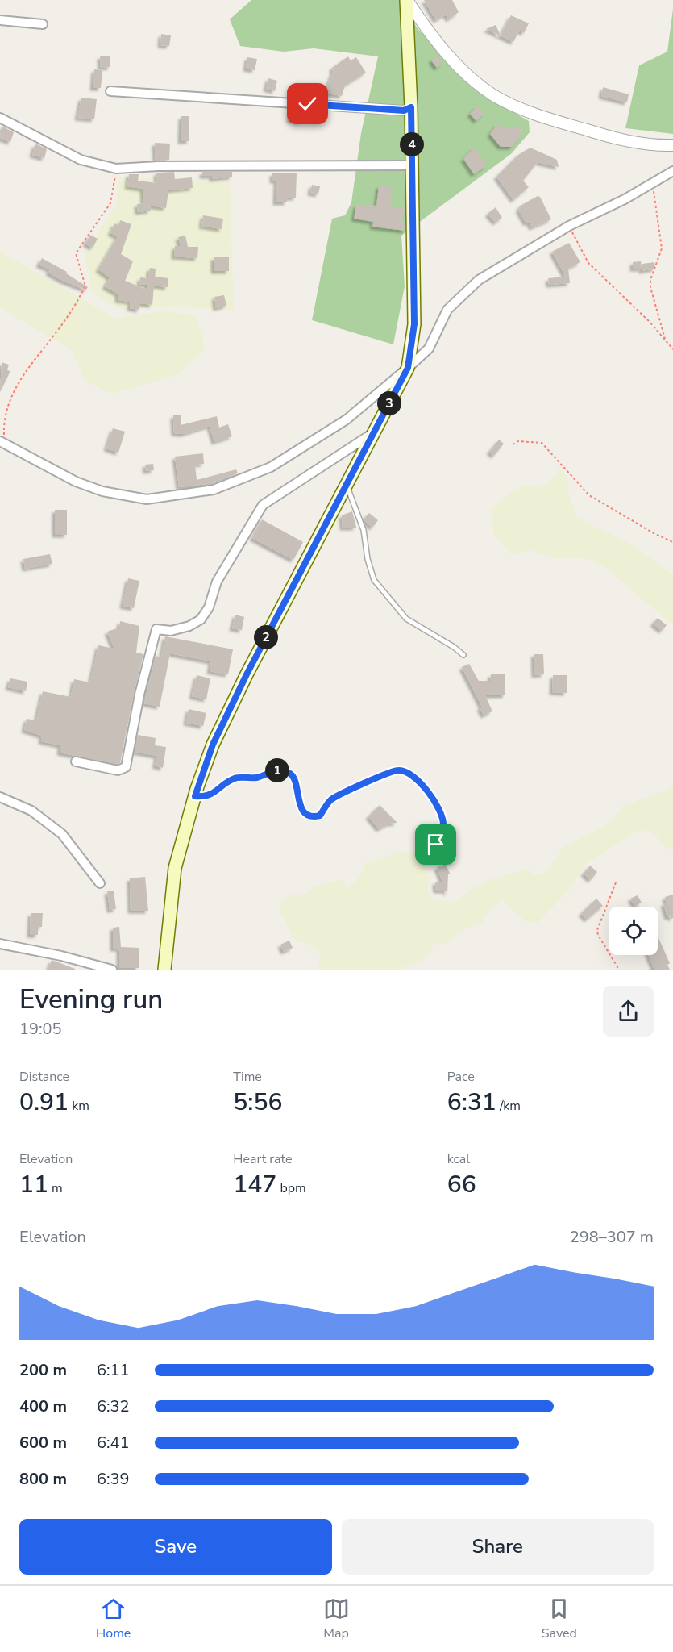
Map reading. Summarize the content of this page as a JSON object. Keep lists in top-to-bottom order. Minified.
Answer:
{"page":{"pins":["4","3","2","1"],"heading":["Evening run","19:05"],"stats":[["Distance","0.91 km"],["Time","5:56"],["Pace","6:31 /km"],["Elevation","11 m"],["Heart rate","147 bpm"],["kcal","66"]],"chart":["Elevation","298–307 m"],"list":[{"name":"200 m","note":"6:11"},{"name":"400 m","note":"6:32"},{"name":"600 m","note":"6:41"},{"name":"800 m","note":"6:39"}],"buttons":["Save","Share"],"tabs":["Home","Map","Saved"]}}
